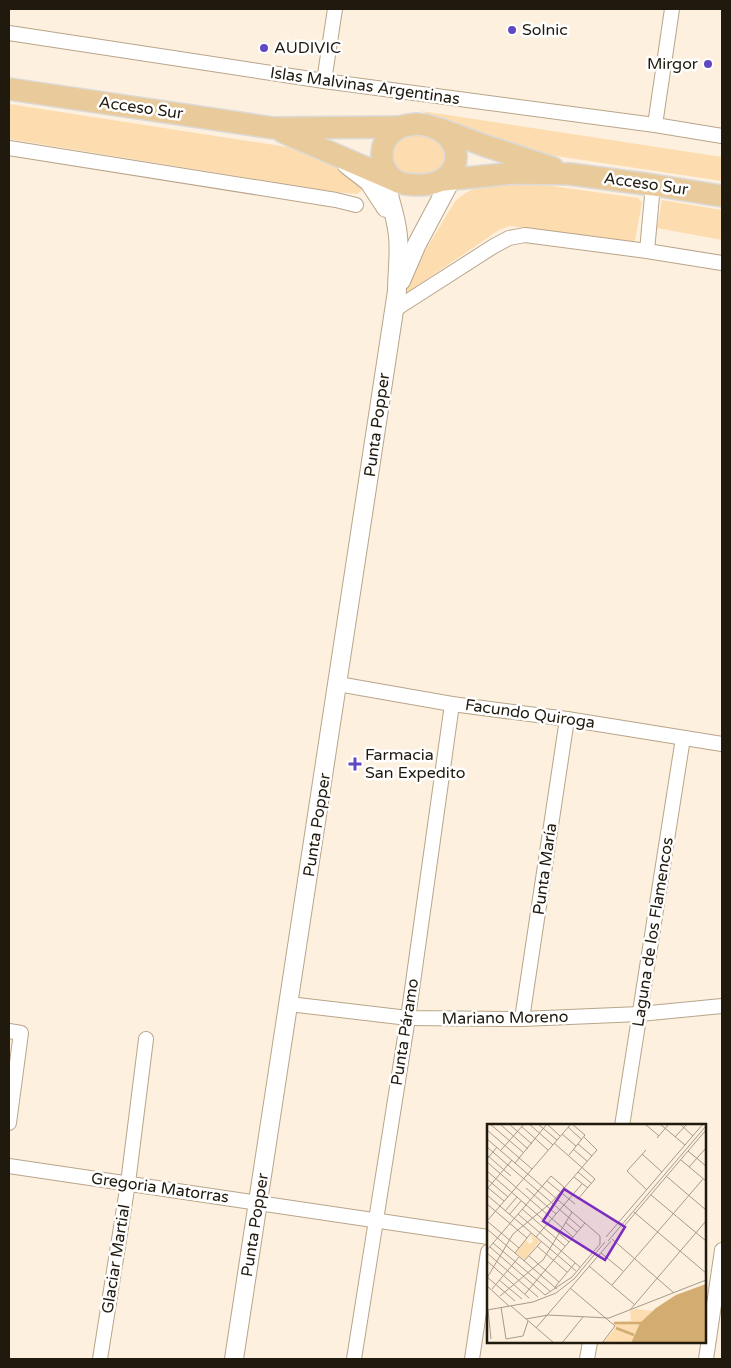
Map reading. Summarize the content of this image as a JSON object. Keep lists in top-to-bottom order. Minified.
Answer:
{"streets":{"main road":["Acceso Sur"],"street":["Islas Malvinas Argentinas","Punta Popper","Facundo Quiroga","Punta María","Laguna de los Flamencos","Mariano Moreno","Punta Páramo","Gregoria Matorras","Glaciar Martial"]},"crossings":[["Acceso Sur","Punta Popper"],["Punta Popper","Facundo Quiroga"],["Punta Popper","Mariano Moreno"],["Punta Popper","Gregoria Matorras"],["Facundo Quiroga","Punta María"],["Facundo Quiroga","Laguna de los Flamencos"],["Facundo Quiroga","Punta Páramo"],["Punta María","Mariano Moreno"],["Laguna de los Flamencos","Mariano Moreno"],["Mariano Moreno","Punta Páramo"],["Punta Páramo","Gregoria Matorras"],["Gregoria Matorras","Glaciar Martial"]],"places":{"other":["Solnic","AUDIVIC","Mirgor"],"health":["Farmacia San Expedito"]}}
